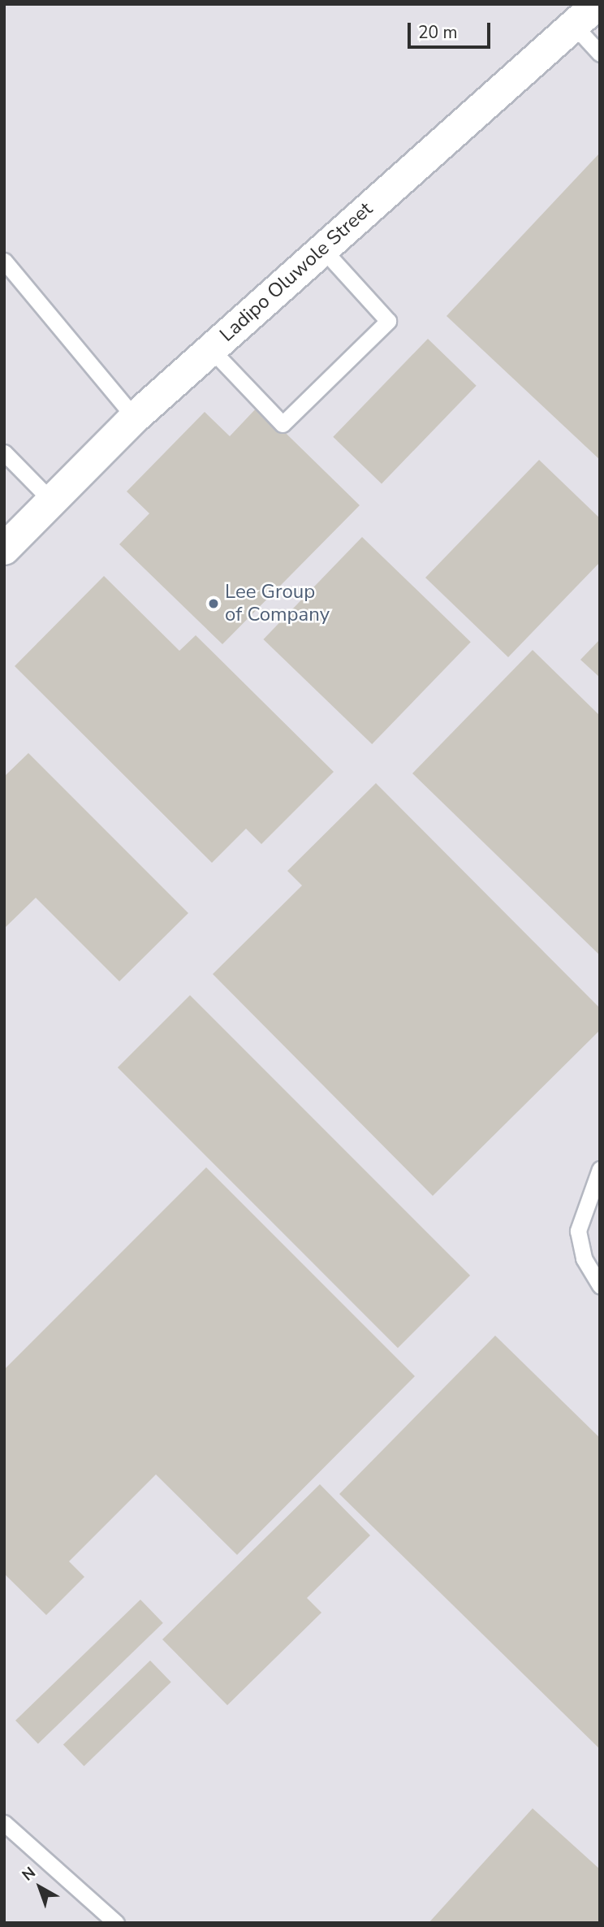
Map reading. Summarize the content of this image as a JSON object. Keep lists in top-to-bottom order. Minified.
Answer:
{"streets":{"street":["Ladipo Oluwole Street"]},"places":["Lee Group of Company"],"scale_bar":"20 m","north":"top left"}
